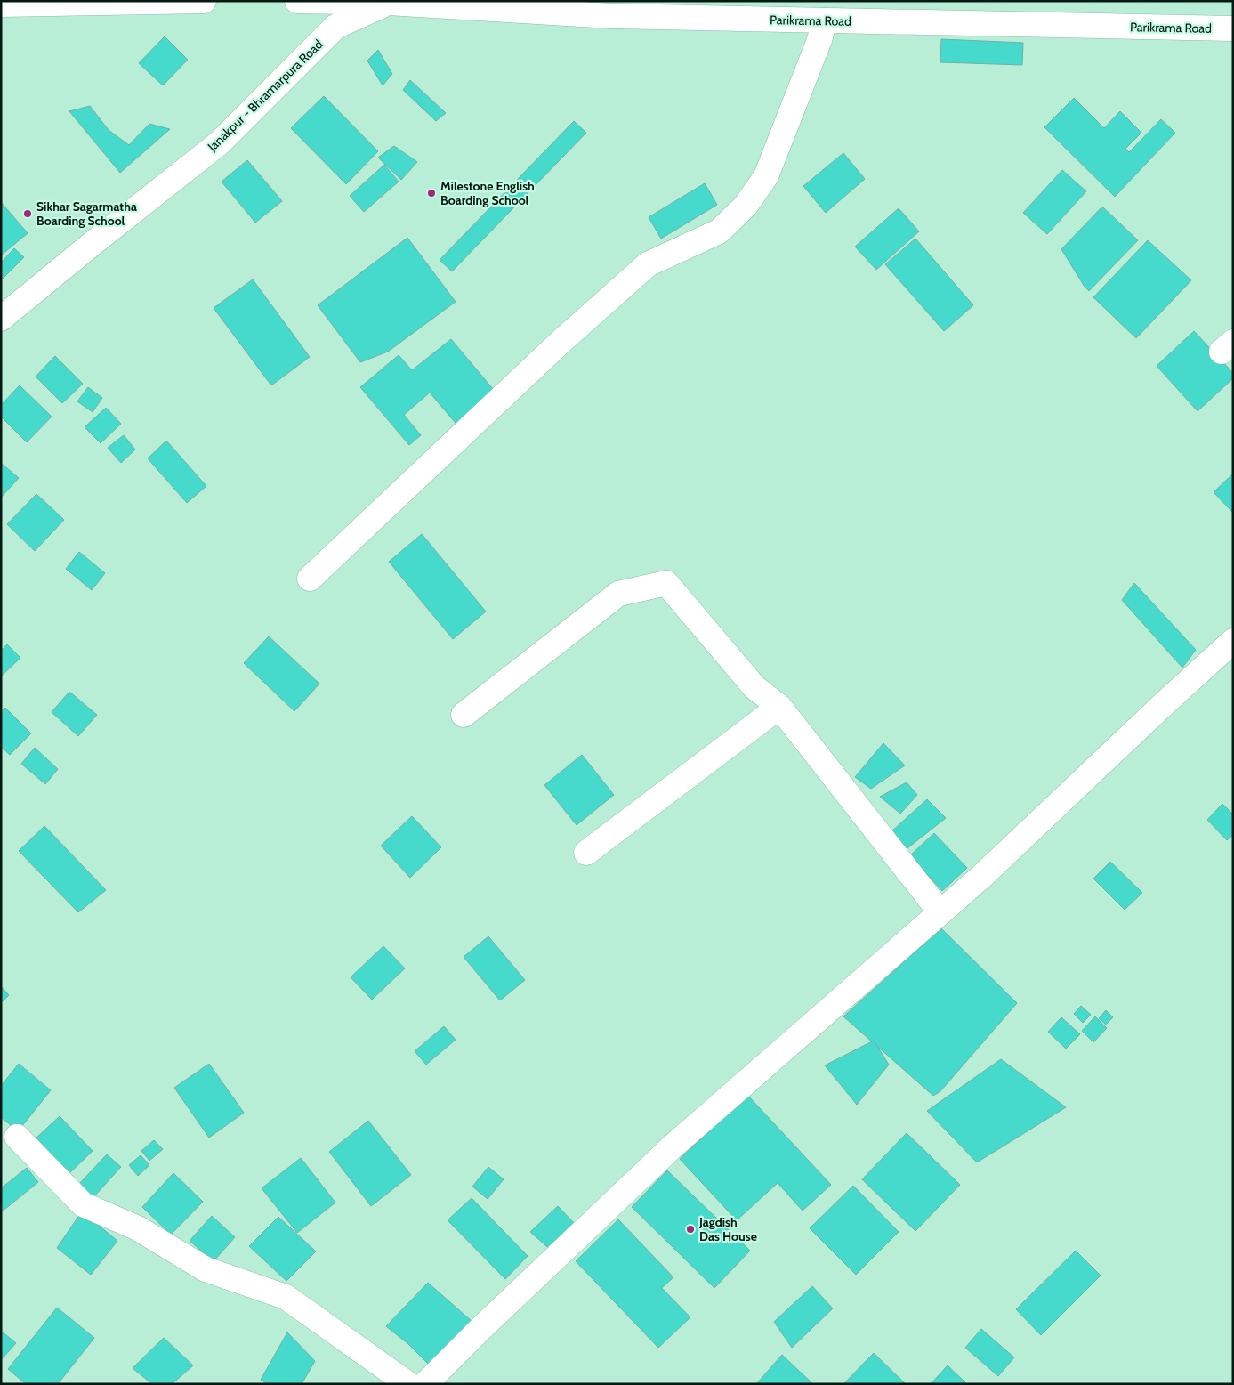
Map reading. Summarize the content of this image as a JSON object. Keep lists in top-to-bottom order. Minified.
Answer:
{"streets":{"street":["Parikrama Road","Janakpur - Bhramarpura Road"]},"crossings":[["Parikrama Road","Janakpur - Bhramarpura Road"]],"places":["Milestone English Boarding School","Sikhar Sagarmatha Boarding School","Jagdish Das House"]}
